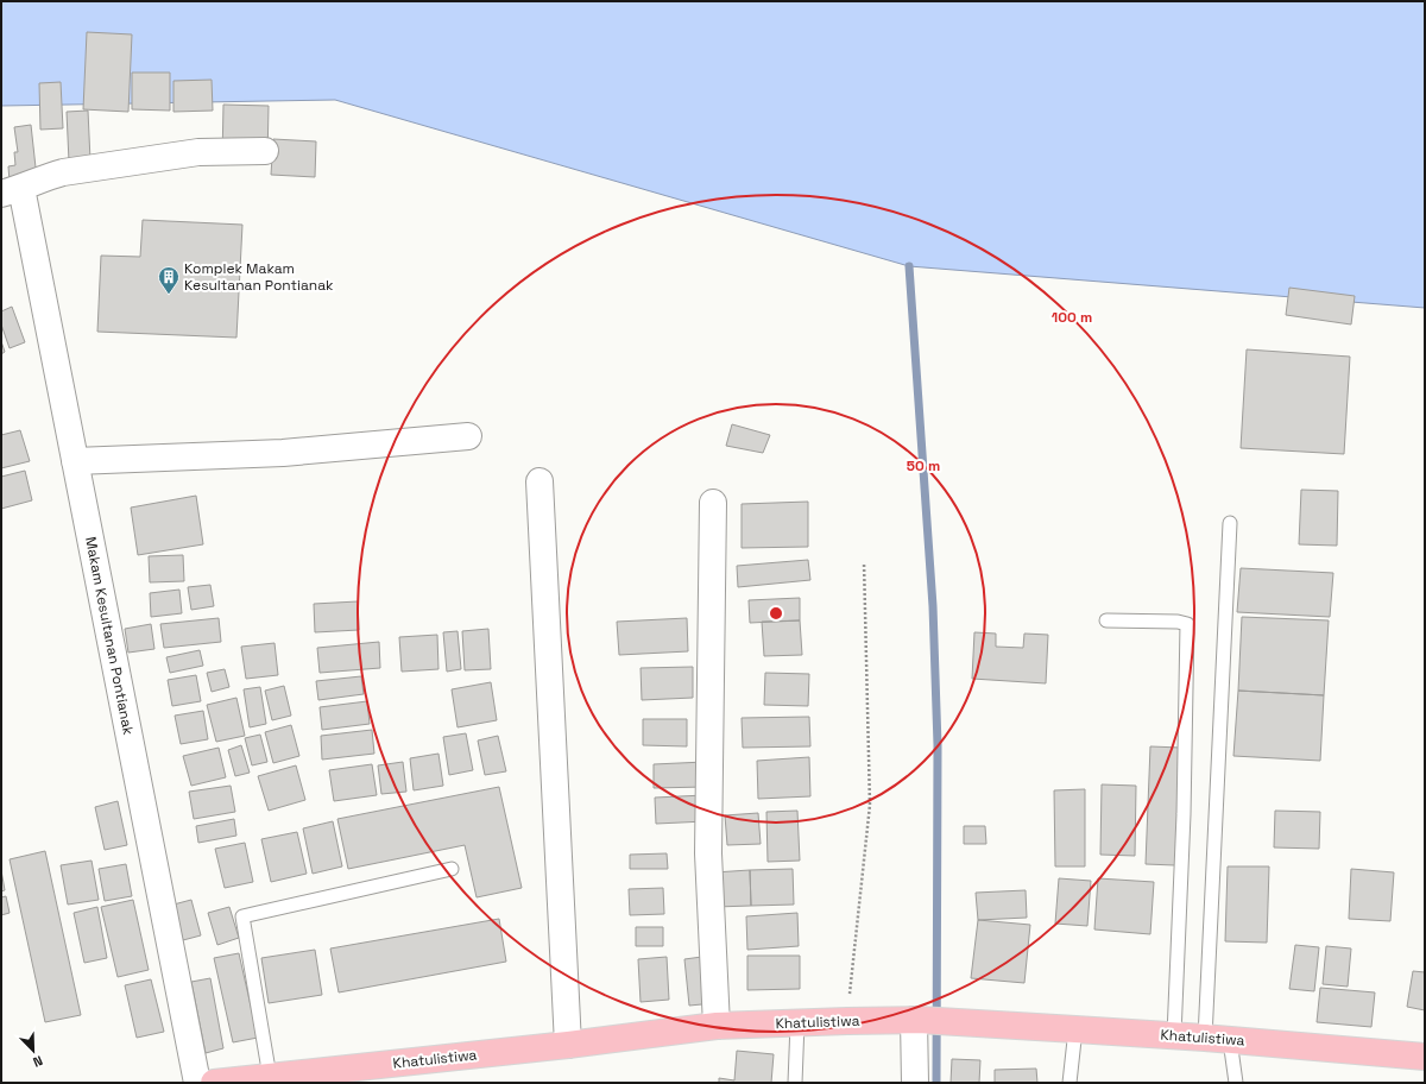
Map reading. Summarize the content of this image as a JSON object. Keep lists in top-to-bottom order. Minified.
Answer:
{"streets":{"highway":["Khatulistiwa"],"street":["Makam Kesultanan Pontianak"]},"places":{"building":["Komplek Makam Kesultanan Pontianak"]},"north":"bottom right","rings":["100 m","50 m"]}
